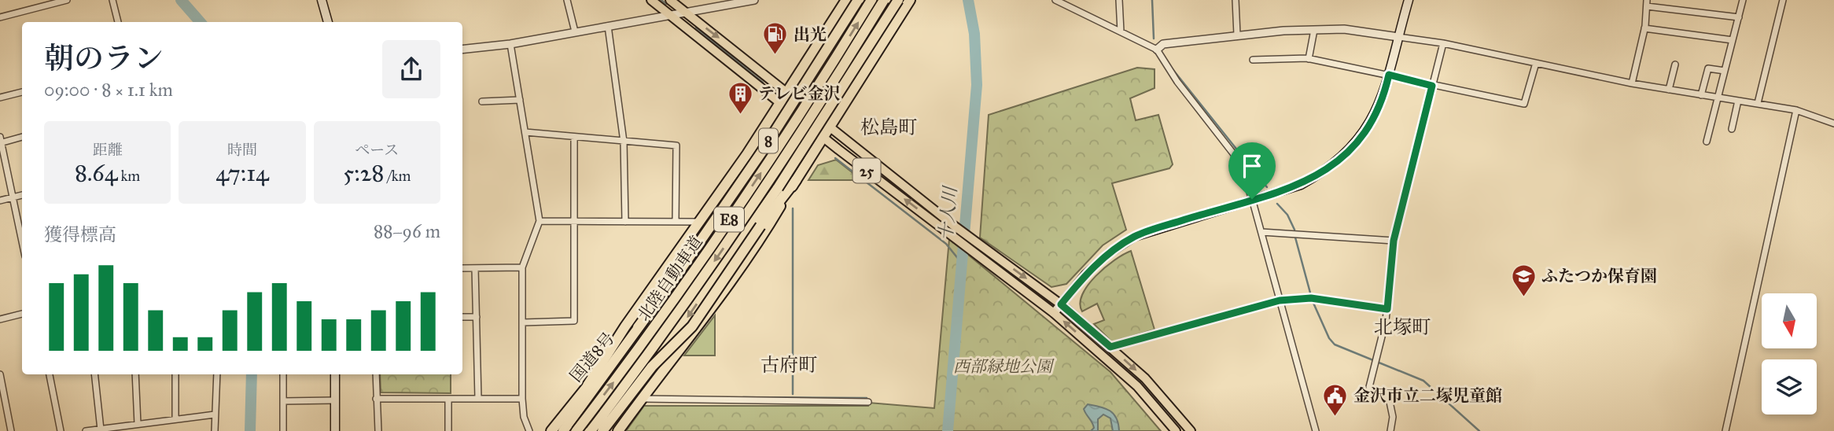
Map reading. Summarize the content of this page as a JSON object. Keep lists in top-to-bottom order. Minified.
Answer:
{"streets":{"highway":["8","E8","北陸自動車道","国道8号"],"main road":["25"]},"crossings":[["8","25"],["8","国道8号"]],"districts":["松島町","北塚町","古府町"],"water":["十人川"],"parks":["西部緑地公園"],"places":{"fuel station":["出光"],"building":["テレビ金沢"],"school or university":["ふたつか保育園"],"public building":["金沢市立二塚児童館"]},"north":"bottom","page":{"heading":["朝のラン","09:00 · 8 × 1.1 km"],"stats":[["距離","8.64 km"],["時間","47:14"],["ペース","5:28 /km"]],"chart":["獲得標高","88–96 m"]}}
